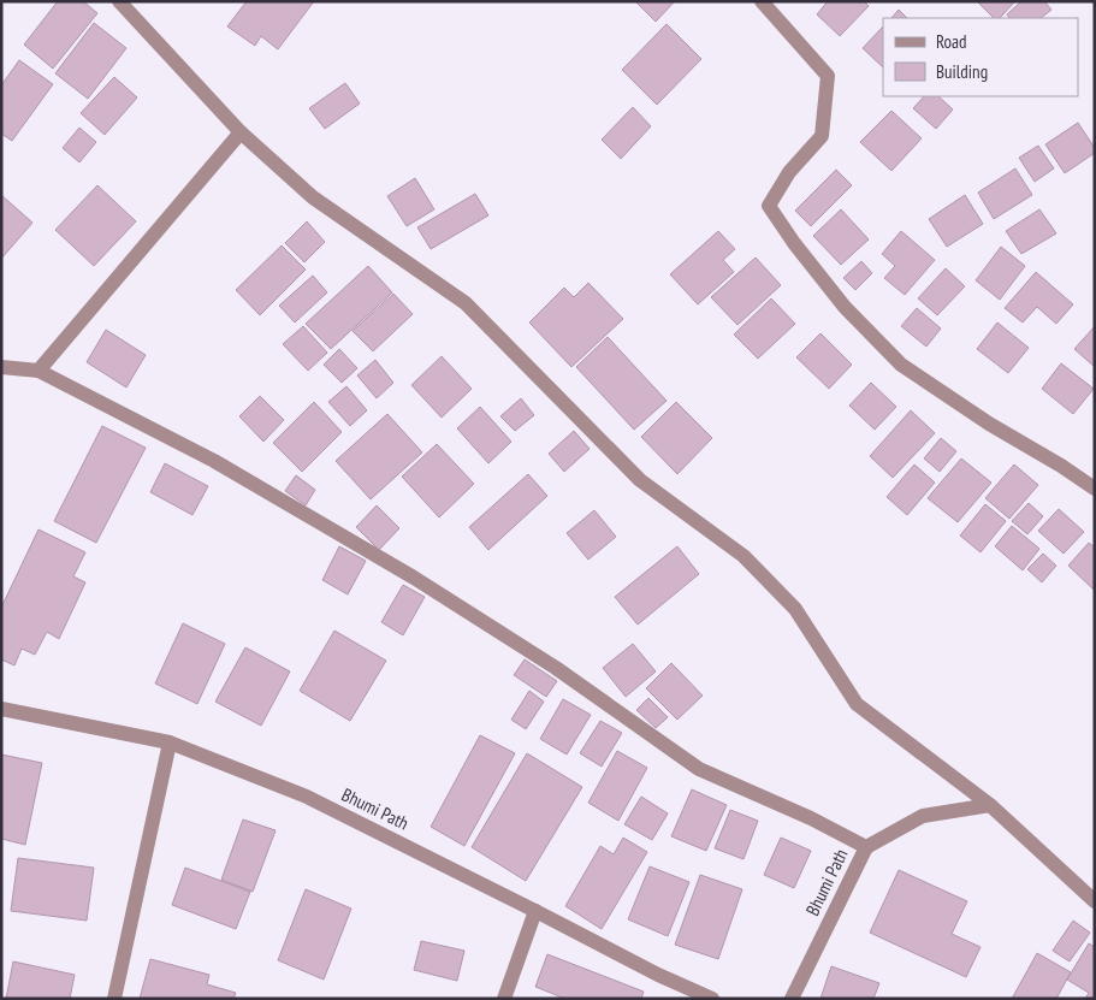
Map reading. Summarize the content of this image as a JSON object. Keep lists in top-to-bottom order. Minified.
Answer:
{"streets":{"street":["Bhumi Path"]},"legend":["Road","Building"]}
